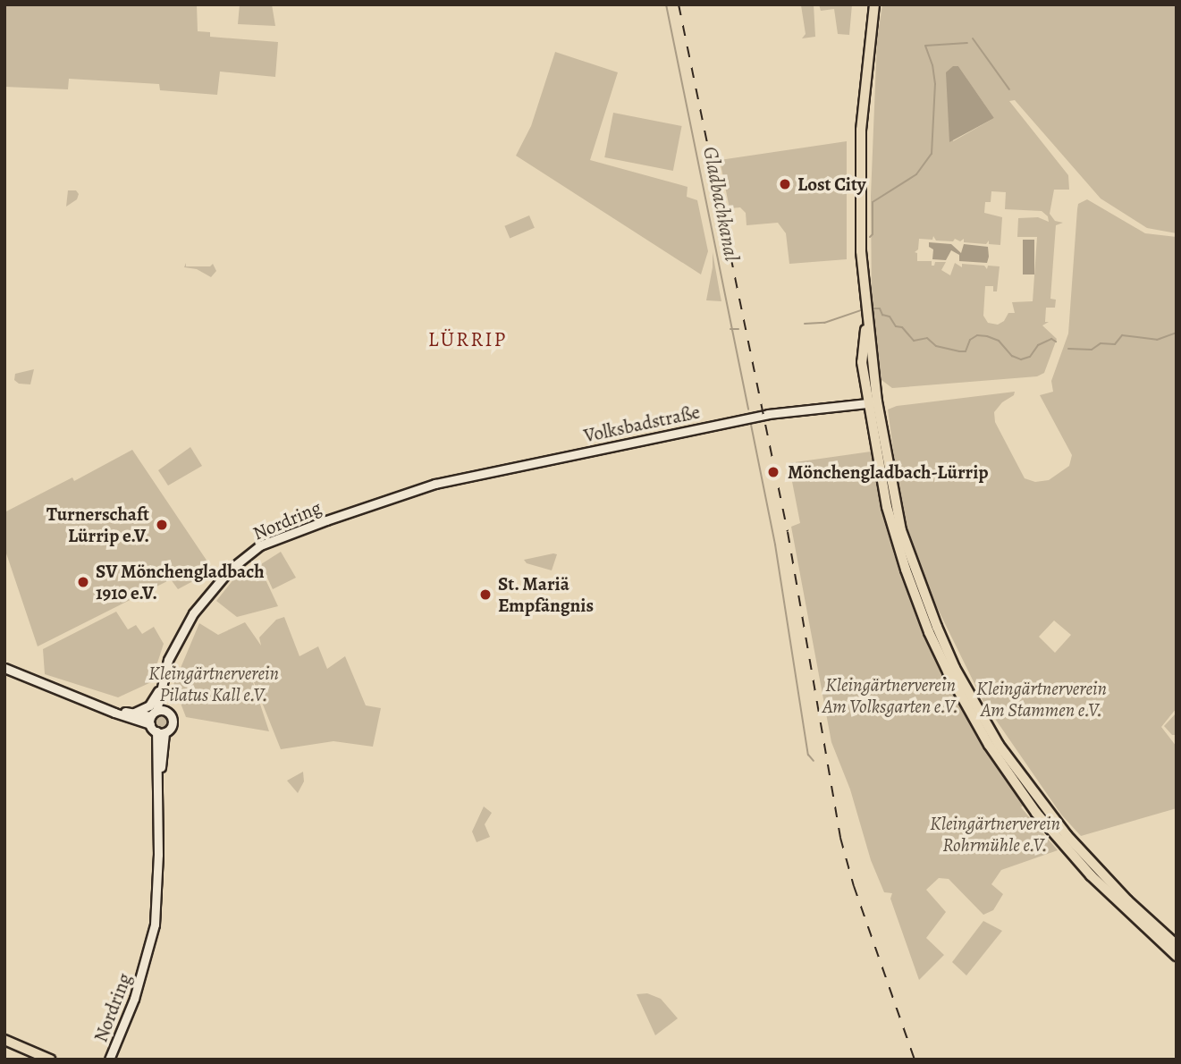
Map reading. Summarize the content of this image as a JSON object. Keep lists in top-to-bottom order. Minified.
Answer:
{"streets":{"main road":["Volksbadstraße","Nordring"]},"crossings":[["Volksbadstraße","Nordring"]],"districts":["LÜRRIP"],"water":["Gladbachkanal"],"parks":["Kleingärtnerverein Pilatus Kall e.V.","Kleingärtnerverein Am Volksgarten e.V.","Kleingärtnerverein Am Stammen e.V.","Kleingärtnerverein Rohrmühle e.V."],"places":["Lost City","Mönchengladbach-Lürrip","Turnerschaft Lürrip e.V.","SV Mönchengladbach 1910 e.V.","St. Mariä Empfängnis"]}
